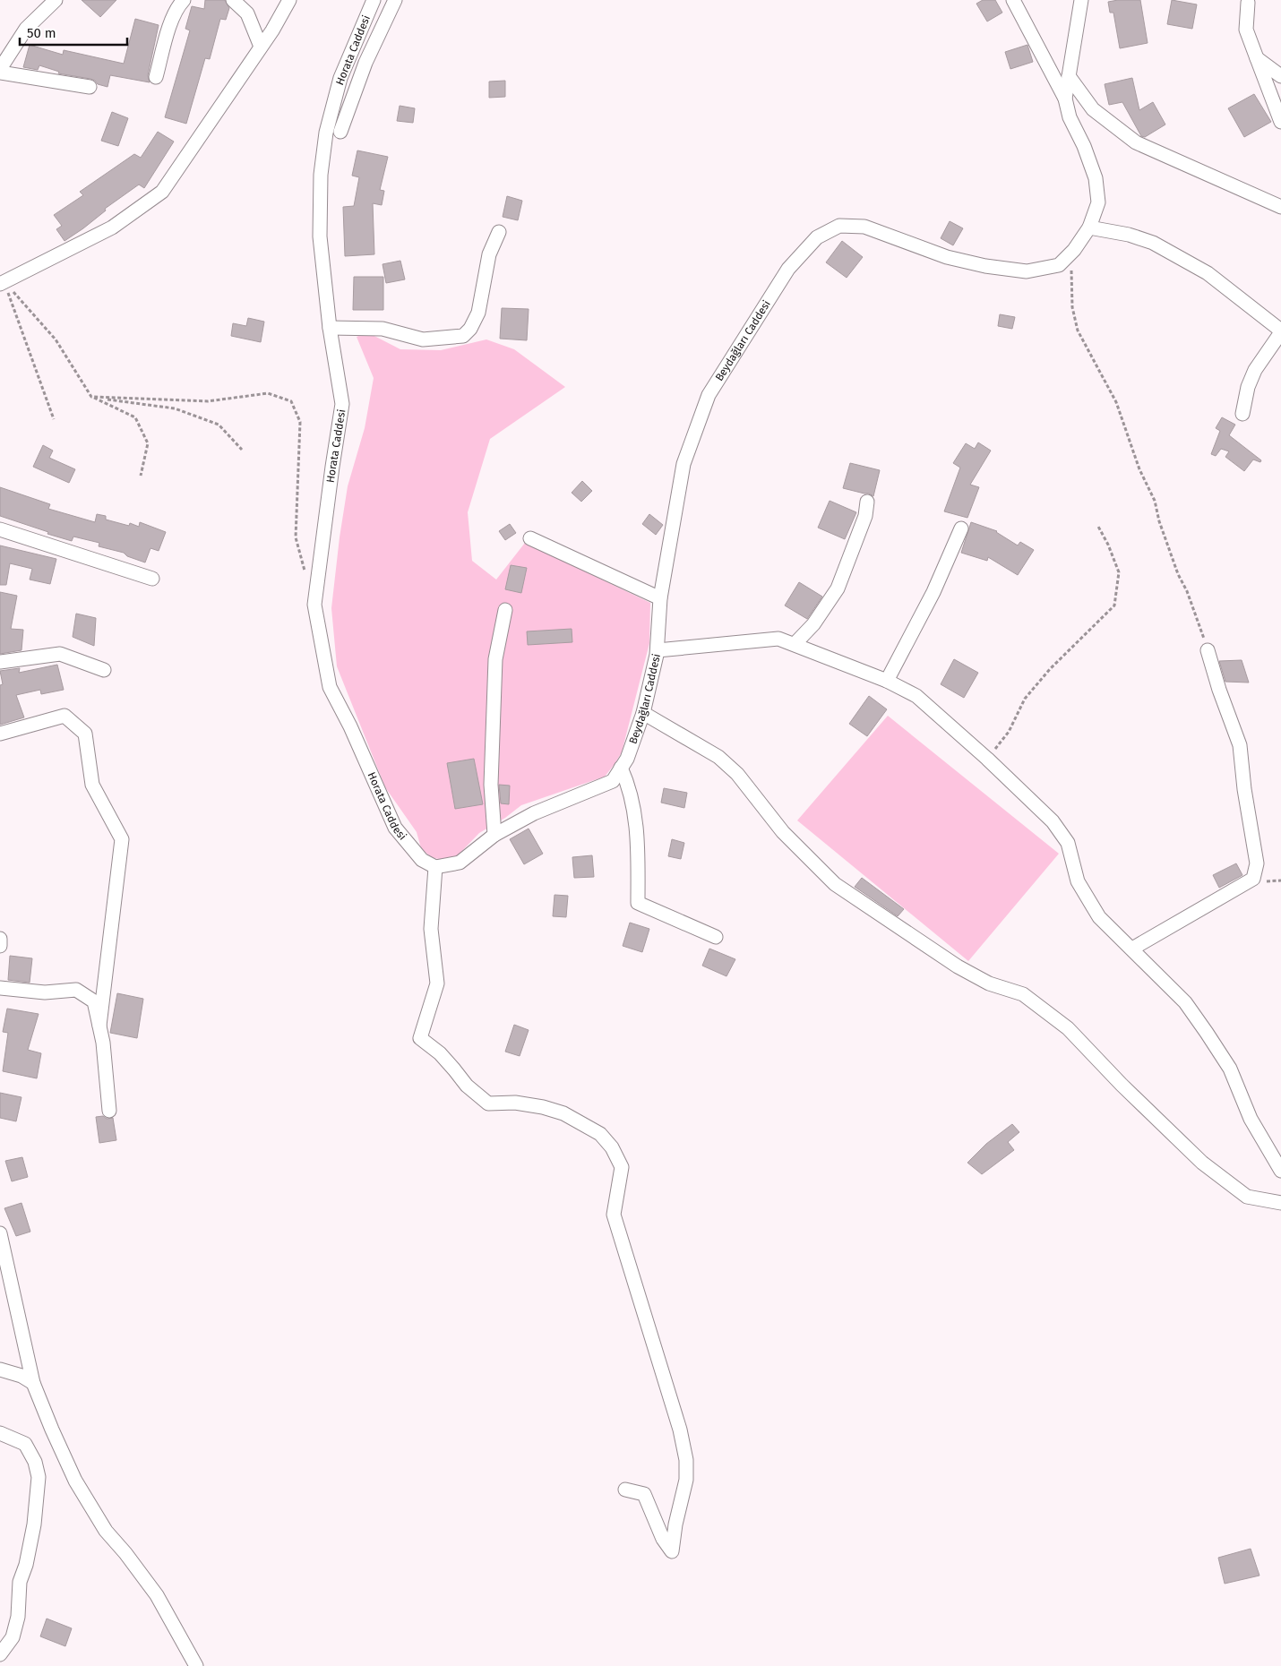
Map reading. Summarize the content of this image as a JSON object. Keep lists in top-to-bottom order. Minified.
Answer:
{"streets":{"street":["Horata Caddesi","Beydağları Caddesi"]},"crossings":[["Horata Caddesi","Beydağları Caddesi"]],"scale_bar":"50 m"}
